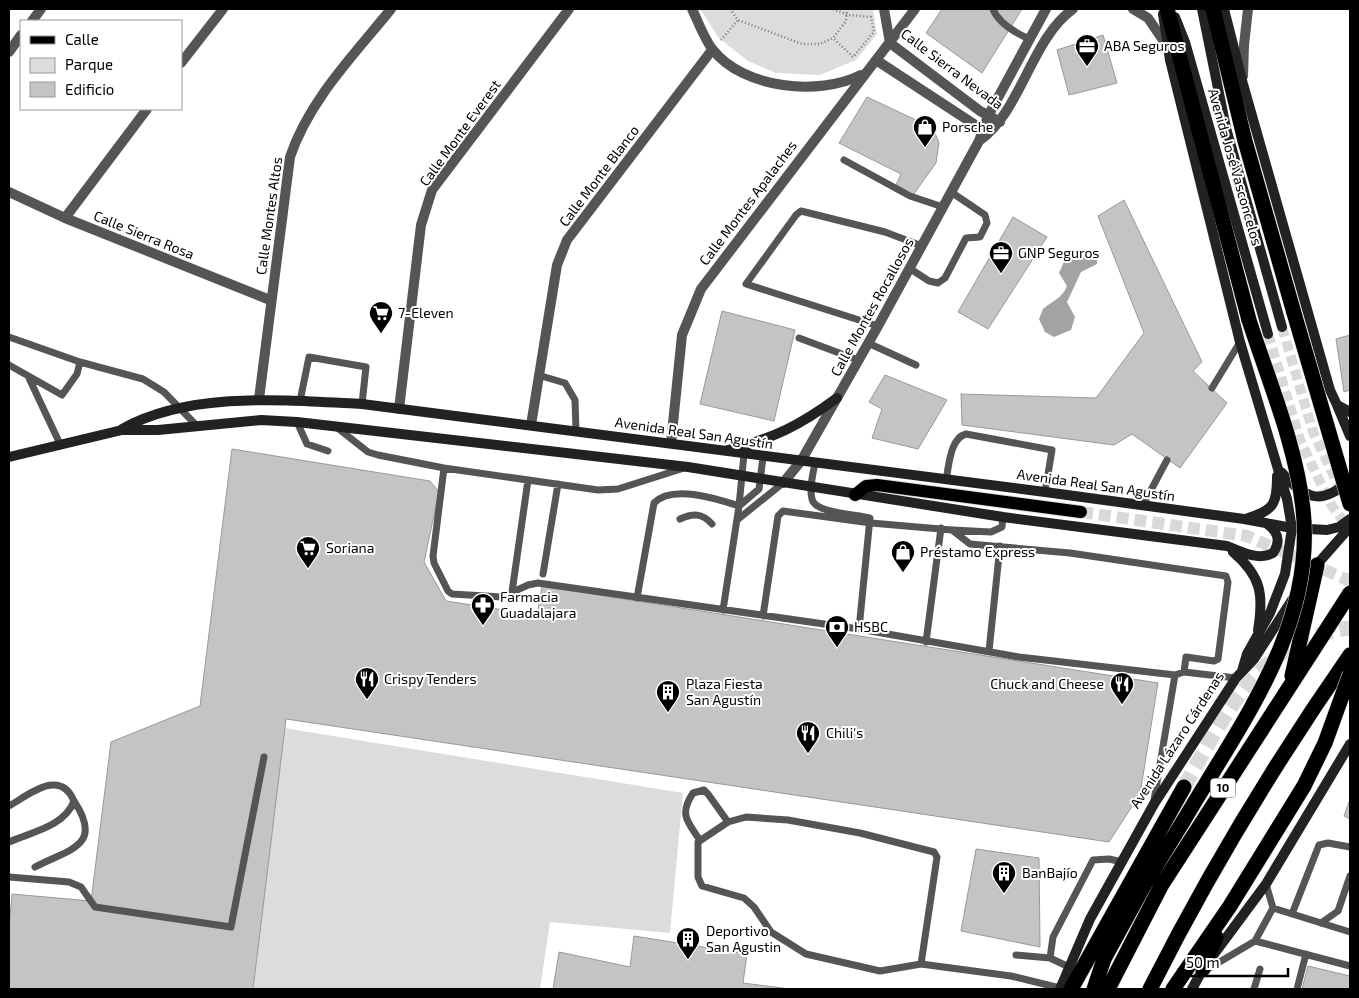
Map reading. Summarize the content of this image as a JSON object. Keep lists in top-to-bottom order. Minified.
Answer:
{"streets":{"highway":["10"],"main road":["Avenida José Vasconcelos","Avenida Real San Agustín","Avenida Lázaro Cárdenas"],"street":["Calle Sierra Nevada","Calle Monte Everest","Calle Monte Blanco","Calle Montes Apalaches","Calle Montes Altos","Calle Sierra Rosa","Calle Montes Rocallosos"]},"crossings":[["Calle Sierra Nevada","Calle Montes Apalaches"],["Calle Sierra Nevada","Calle Montes Rocallosos"],["Calle Monte Everest","Avenida Real San Agustín"],["Calle Monte Blanco","Avenida Real San Agustín"],["Calle Montes Apalaches","Avenida Real San Agustín"],["Calle Montes Altos","Calle Sierra Rosa"],["Calle Montes Altos","Avenida Real San Agustín"],["Calle Montes Rocallosos","Avenida Real San Agustín"]],"places":{"office":["ABA Seguros","GNP Seguros"],"shop":["Porsche","Préstamo Express"],"supermarket":["7-Eleven","Soriana"],"pharmacy":["Farmacia Guadalajara"],"bank":["HSBC"],"restaurant":["Crispy Tenders","Chuck and Cheese","Chili's"],"building":["Plaza Fiesta San Agustín","BanBajío","Deportivo San Agustin"]},"legend":["Calle","Parque","Edificio"],"scale_bar":"50 m"}
